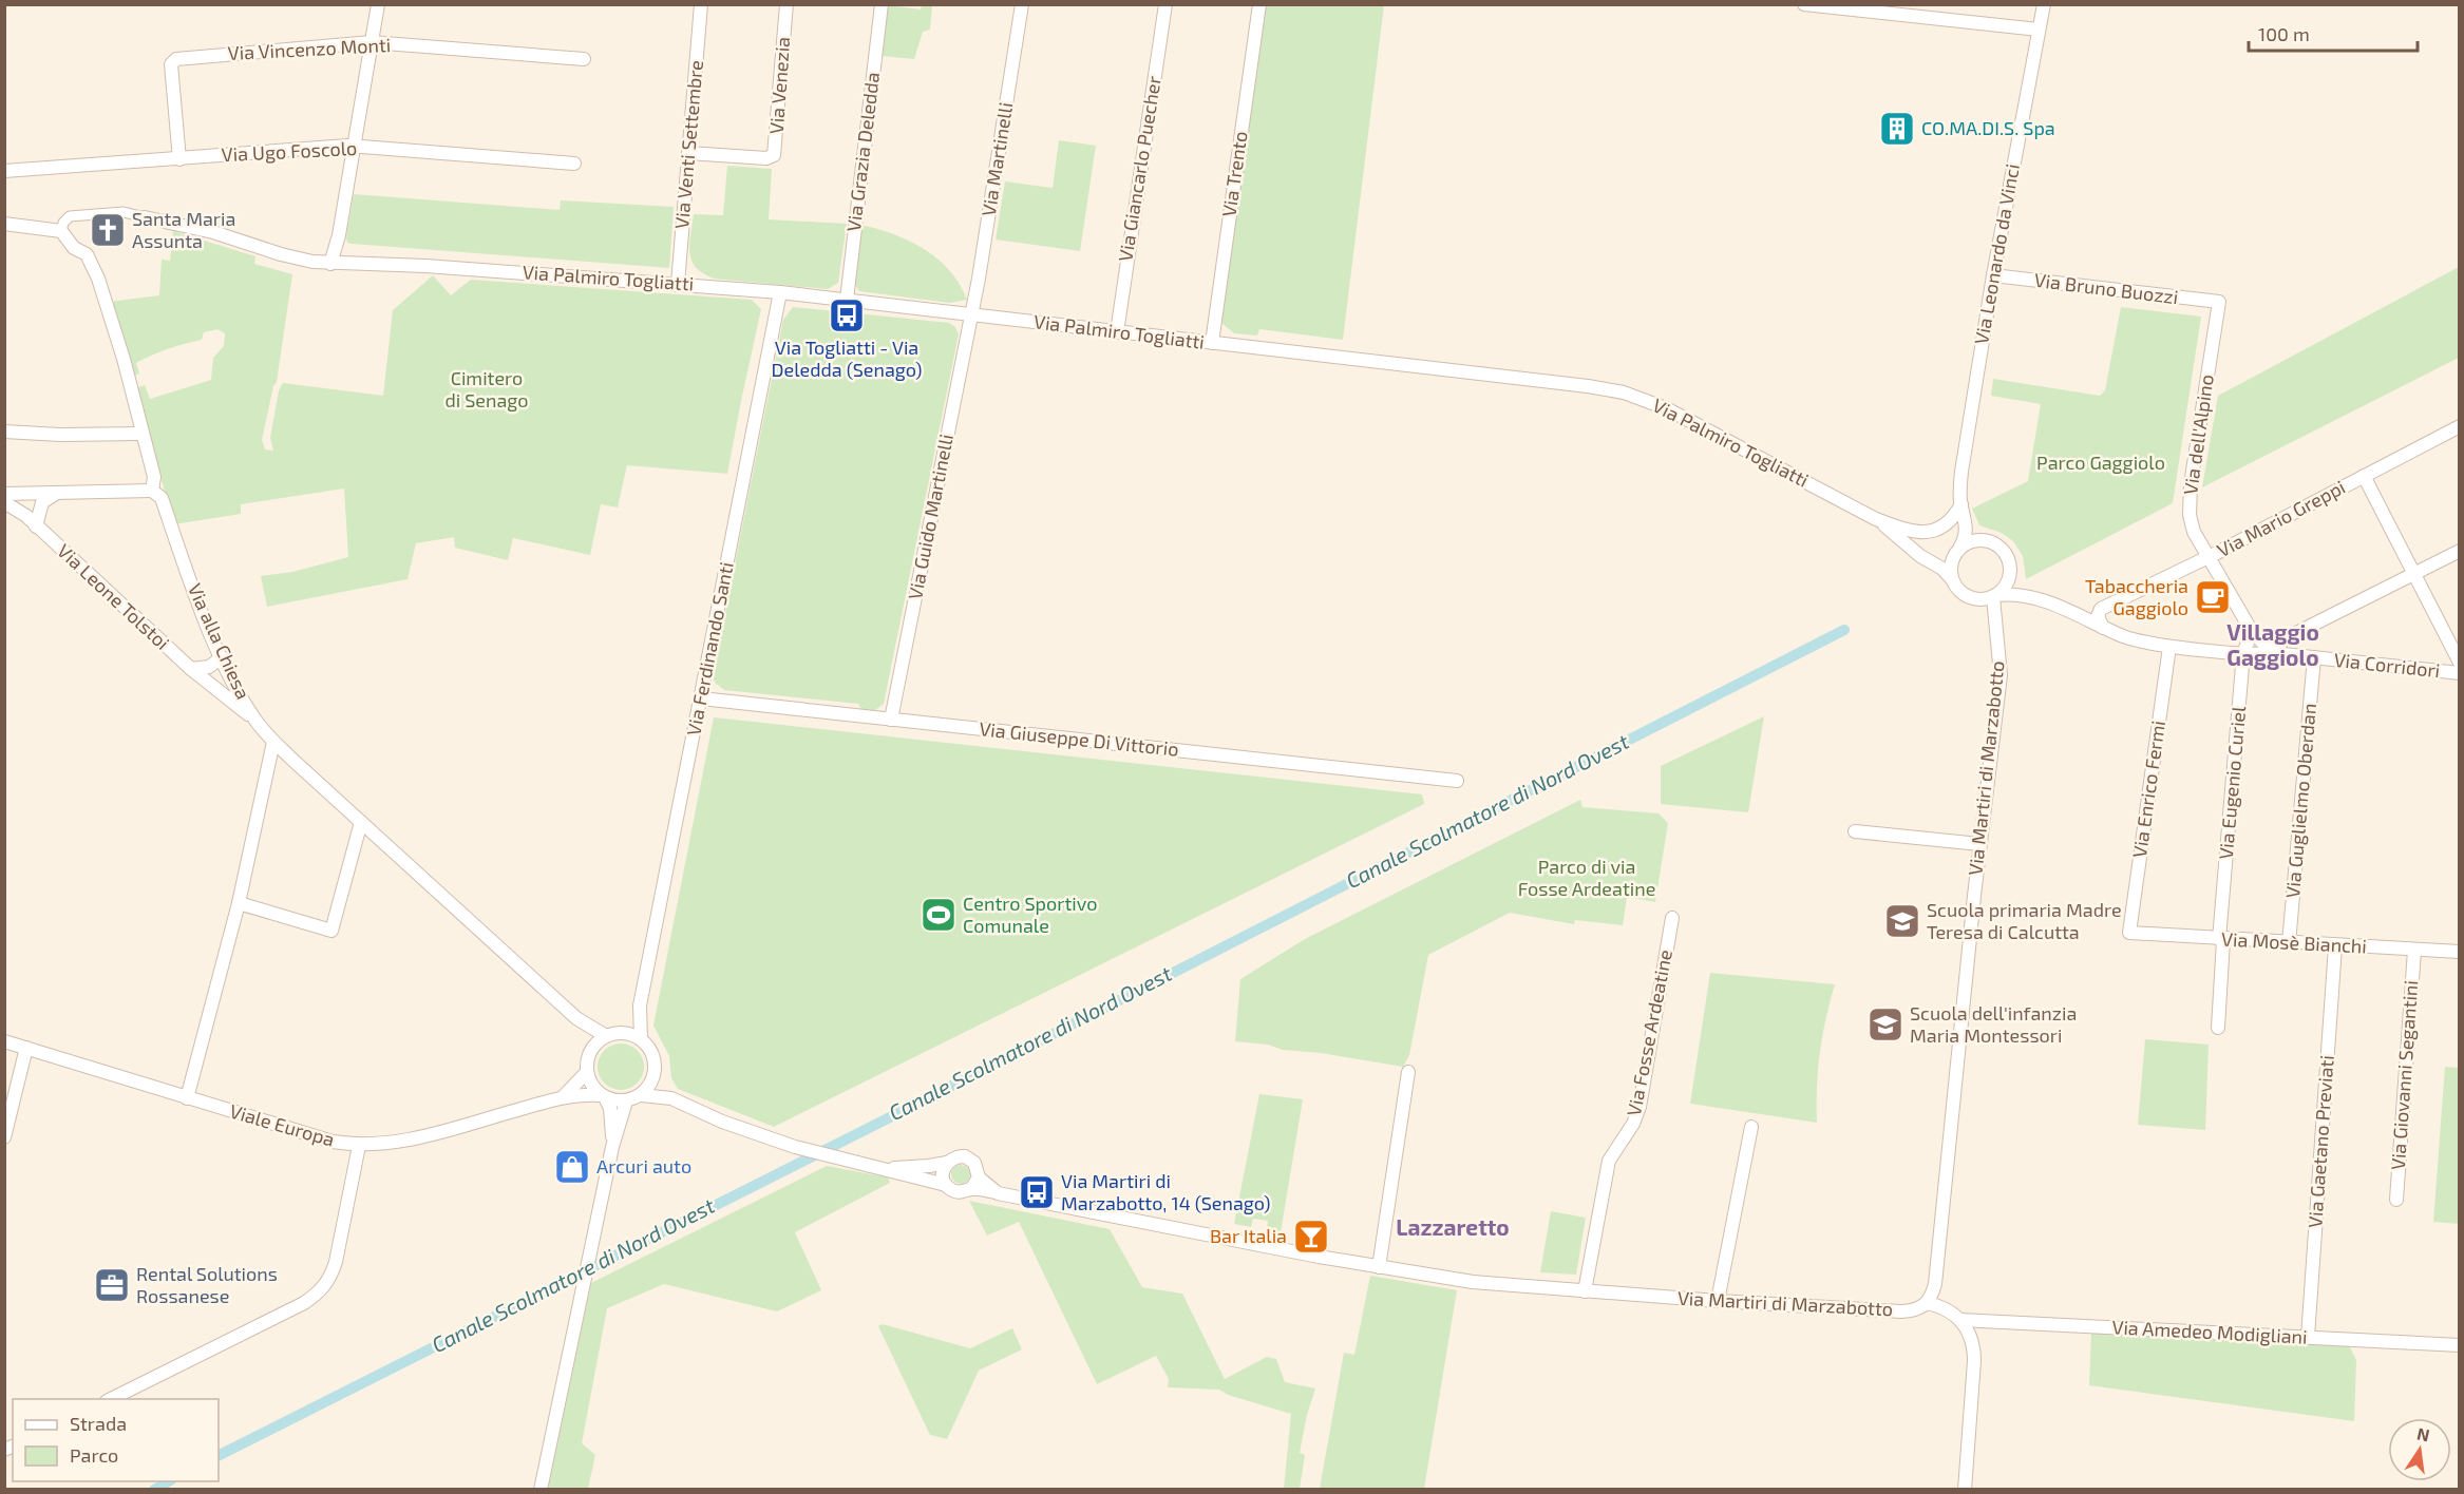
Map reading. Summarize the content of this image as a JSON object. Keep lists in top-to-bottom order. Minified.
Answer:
{"streets":{"street":["Via Vincenzo Monti","Via Venezia","Via Venti Settembre","Via Ugo Foscolo","Via Grazia Deledda","Via Martinelli","Via Giancarlo Puecher","Via Trento","Via Leonardo da Vinci","Via Palmiro Togliatti","Via Bruno Buozzi","Via dell'Alpino","Via Guido Martinelli","Via Mario Greppi","Via Leone Tolstoi","Via alla Chiesa","Via Ferdinando Santi","Via Corridori","Via Giuseppe Di Vittorio","Via Martiri di Marzabotto","Via Eugenio Curiel","Via Enrico Fermi","Via Guglielmo Oberdan","Via Mosè Bianchi","Via Fosse Ardeatine","Via Giovanni Segantini","Viale Europa","Via Gaetano Previati","Via Amedeo Modigliani"]},"crossings":[["Via Vincenzo Monti","Via Ugo Foscolo"],["Via Venezia","Via Venti Settembre"],["Via Venti Settembre","Via Palmiro Togliatti"],["Via Grazia Deledda","Via Palmiro Togliatti"],["Via Martinelli","Via Palmiro Togliatti"],["Via Martinelli","Via Guido Martinelli"],["Via Giancarlo Puecher","Via Palmiro Togliatti"],["Via Trento","Via Palmiro Togliatti"],["Via Leonardo da Vinci","Via Palmiro Togliatti"],["Via Leonardo da Vinci","Via Bruno Buozzi"],["Via Leonardo da Vinci","Via Martiri di Marzabotto"],["Via Palmiro Togliatti","Via Guido Martinelli"],["Via Palmiro Togliatti","Via Ferdinando Santi"],["Via Palmiro Togliatti","Via Martiri di Marzabotto"],["Via Bruno Buozzi","Via dell'Alpino"],["Via dell'Alpino","Via Mario Greppi"],["Via dell'Alpino","Via Corridori"],["Via dell'Alpino","Via Eugenio Curiel"],["Via Guido Martinelli","Via Giuseppe Di Vittorio"],["Via Mario Greppi","Via Corridori"],["Via Leone Tolstoi","Via alla Chiesa"],["Via alla Chiesa","Via Ferdinando Santi"],["Via alla Chiesa","Viale Europa"],["Via Ferdinando Santi","Via Giuseppe Di Vittorio"],["Via Ferdinando Santi","Viale Europa"],["Via Corridori","Via Eugenio Curiel"],["Via Corridori","Via Enrico Fermi"],["Via Corridori","Via Guglielmo Oberdan"],["Via Martiri di Marzabotto","Via Fosse Ardeatine"],["Via Eugenio Curiel","Via Mosè Bianchi"],["Via Enrico Fermi","Via Mosè Bianchi"],["Via Guglielmo Oberdan","Via Mosè Bianchi"],["Via Mosè Bianchi","Via Giovanni Segantini"],["Via Mosè Bianchi","Via Gaetano Previati"],["Via Gaetano Previati","Via Amedeo Modigliani"]],"districts":["Villaggio Gaggiolo","Lazzaretto"],"water":["Canale Scolmatore di Nord Ovest"],"parks":["Cimitero di Senago","Parco Gaggiolo","Parco di via Fosse Ardeatine"],"places":{"building":["CO.MA.DI.S. Spa"],"church":["Santa Maria Assunta"],"bus stop":["Via Togliatti - Via Deledda (Senago)","Via Martiri di Marzabotto, 14 (Senago)"],"cafe":["Tabaccheria Gaggiolo"],"sports":["Centro Sportivo Comunale"],"school or university":["Scuola primaria Madre Teresa di Calcutta","Scuola dell'infanzia Maria Montessori"],"shop":["Arcuri auto"],"bar":["Bar Italia"],"office":["Rental Solutions Rossanese"]},"legend":["Strada","Parco"],"scale_bar":"100 m","north":"top"}
